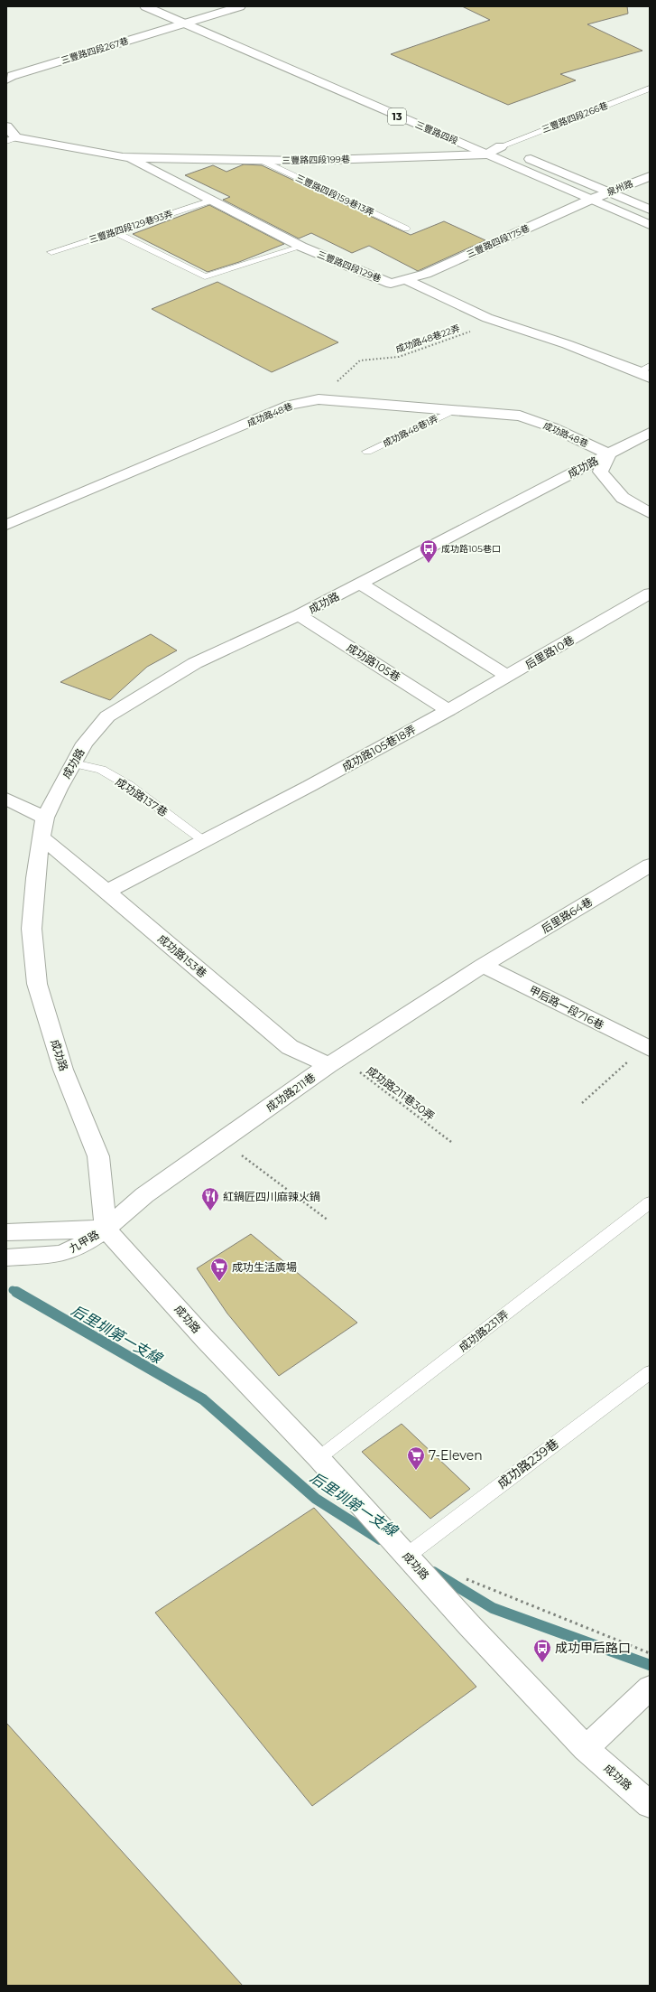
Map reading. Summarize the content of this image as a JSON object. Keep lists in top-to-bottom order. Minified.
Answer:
{"streets":{"street":["三豐路四段267巷","13","三豐路四段","三豐路四段199巷","泉州路","三豐路四段175巷","三豐路四段129巷","成功路48巷","成功路","后里路10巷","成功路105巷","成功路105巷18弄","后里路64巷","成功路153巷","甲后路一段716巷","成功路211巷","九甲路"],"lane":["三豐路四段266巷","三豐路四段159巷13弄","三豐路四段129巷93弄","成功路48巷1弄","成功路137巷","成功路231弄","成功路239巷"],"path":["成功路48巷22弄","成功路211巷30弄"]},"crossings":[["三豐路四段267巷","三豐路四段"],["三豐路四段266巷","三豐路四段199巷"],["三豐路四段","三豐路四段199巷"],["三豐路四段","泉州路"],["三豐路四段","三豐路四段175巷"],["三豐路四段199巷","三豐路四段159巷13弄"],["三豐路四段199巷","三豐路四段129巷"],["泉州路","三豐路四段175巷"],["三豐路四段129巷93弄","三豐路四段129巷"],["三豐路四段175巷","三豐路四段129巷"],["成功路48巷22弄","成功路48巷"],["成功路48巷","成功路48巷1弄"],["成功路48巷","成功路"],["成功路","成功路105巷"],["成功路","成功路137巷"],["成功路","成功路153巷"],["成功路","成功路211巷"],["成功路","九甲路"],["成功路","成功路231弄"],["成功路","成功路239巷"],["后里路10巷","成功路105巷"],["后里路10巷","成功路105巷18弄"],["成功路105巷","成功路105巷18弄"],["成功路105巷18弄","成功路137巷"],["成功路105巷18弄","成功路153巷"],["后里路64巷","甲后路一段716巷"],["后里路64巷","成功路211巷"],["成功路153巷","成功路211巷"],["成功路153巷","成功路211巷30弄"],["甲后路一段716巷","成功路211巷"],["成功路211巷","成功路211巷30弄"],["成功路211巷","九甲路"]],"water":["后里圳第一支線"],"places":{"bus stop":["成功路105巷口","成功甲后路口"],"restaurant":["紅鍋匠四川麻辣火鍋"],"supermarket":["成功生活廣場","7-Eleven"]}}
